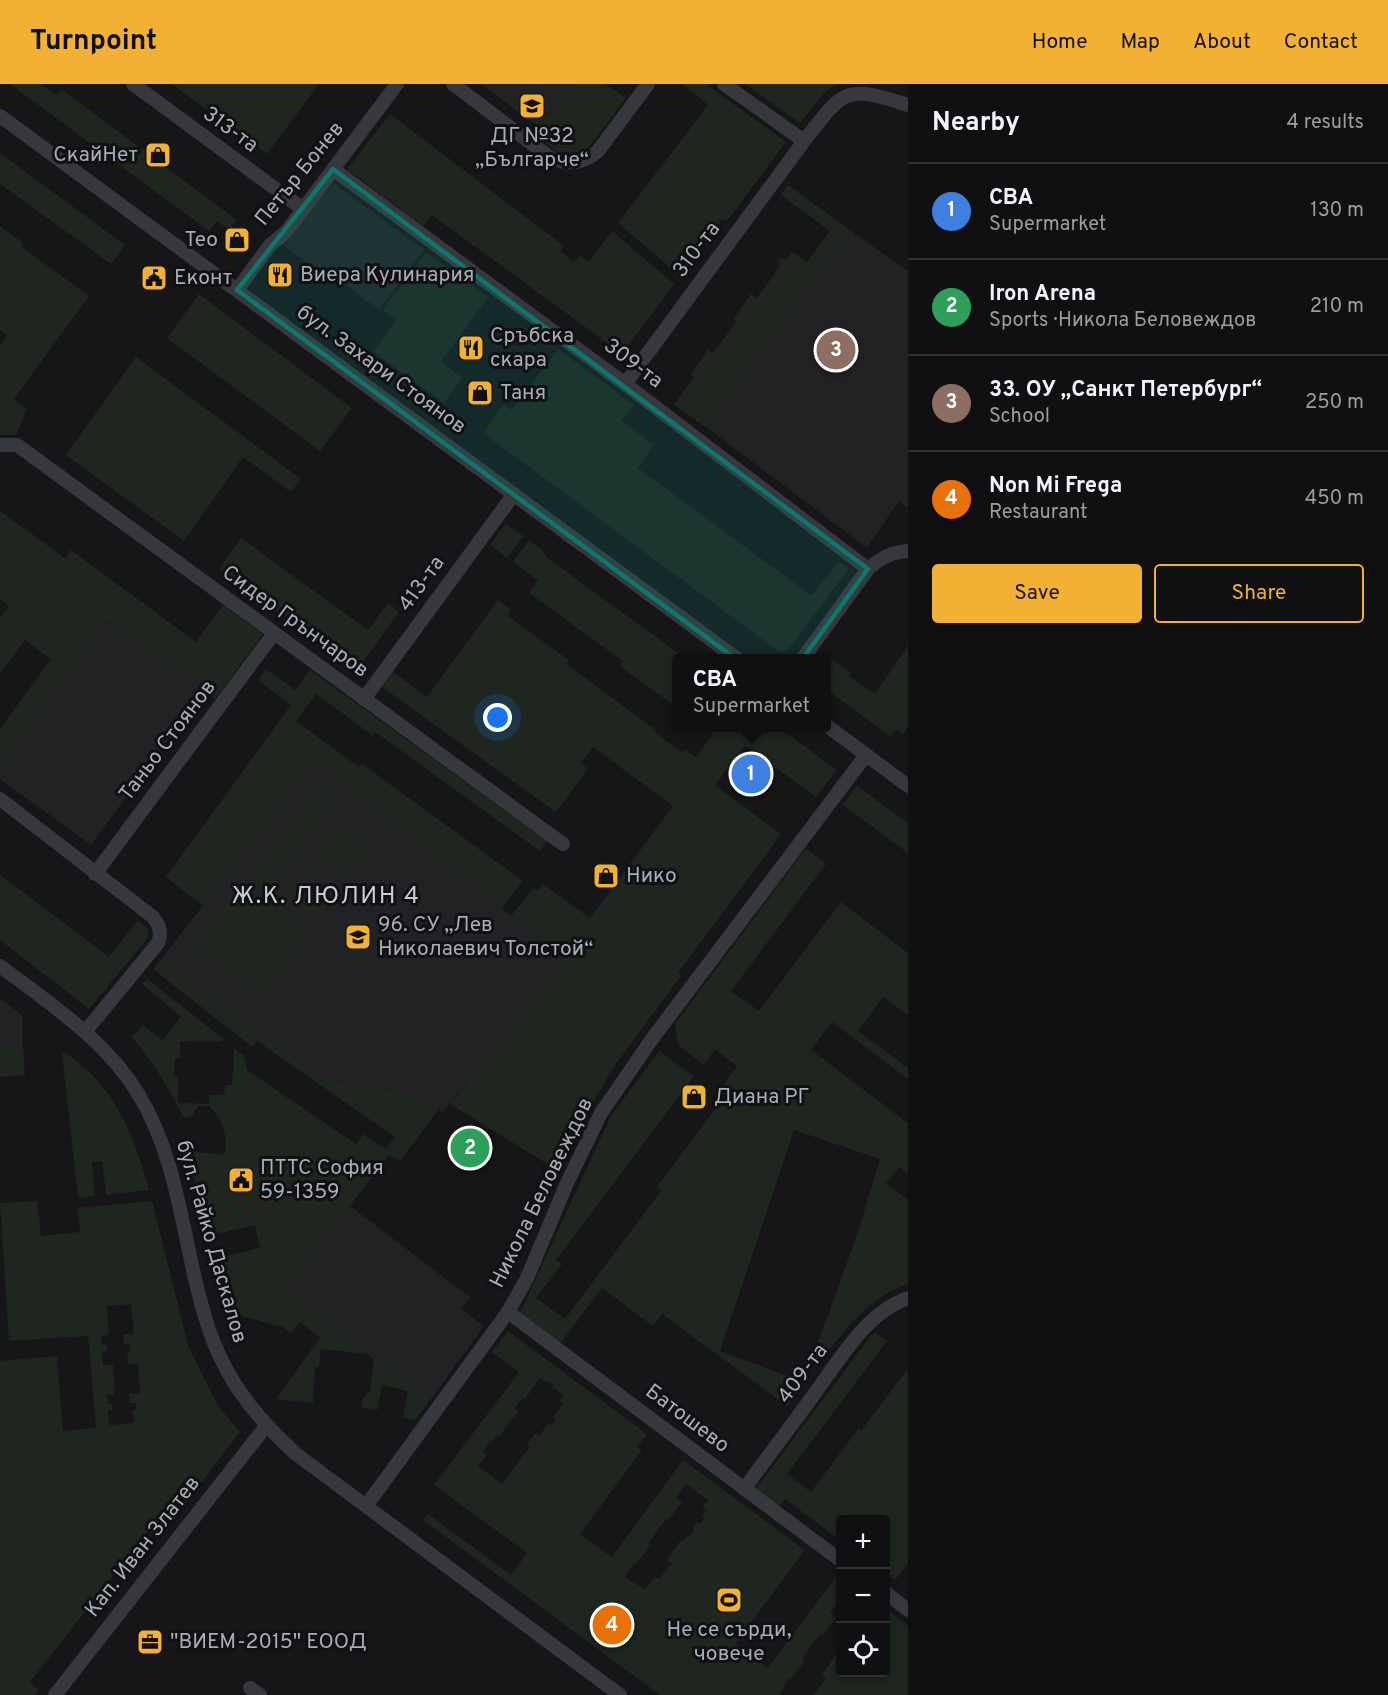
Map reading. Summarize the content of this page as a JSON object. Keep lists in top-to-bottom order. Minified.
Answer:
{"streets":{"street":["313-та","Петър Бонев","310-та","309-та","бул. Захари Стоянов","413-та","Сидер Грънчаров","Таньо Стоянов","Никола Беловеждов","бул. Райко Даскалов","409-та","Батошево","Кап. Иван Златев"]},"crossings":[["313-та","Петър Бонев"],["Петър Бонев","309-та"],["Петър Бонев","бул. Захари Стоянов"],["310-та","309-та"],["бул. Захари Стоянов","413-та"],["413-та","Сидер Грънчаров"],["Сидер Грънчаров","Таньо Стоянов"],["Никола Беловеждов","бул. Райко Даскалов"],["Никола Беловеждов","Батошево"],["бул. Райко Даскалов","Кап. Иван Златев"],["409-та","Батошево"]],"districts":["Ж.К. ЛЮЛИН 4"],"places":{"school or university":["ДГ №32 „Българче“","96. СУ „Лев Николаевич Толстой“"],"shop":["СкайНет","Тео","Таня","Нико","Диана РГ"],"restaurant":["Виера Кулинария","Сръбска скара"],"public building":["Еконт","ПТТС София 59-1359"],"sports":["Не се сърди, човече"],"office":["\"ВИЕМ-2015\" ЕООД"]},"page":{"header":"Turnpoint","nav":["Home","Map","About","Contact"],"heading":["Nearby","4 results"],"list":[{"mark":"1","name":"CBA","note":"Supermarket","value":"130 m"},{"mark":"2","name":"Iron Arena","note":"Sports · Никола Беловеждов","value":"210 m"},{"mark":"3","name":"33. ОУ „Санкт Петербург“","note":"School","value":"250 m"},{"mark":"4","name":"Non Mi Frega","note":"Restaurant","value":"450 m"}],"pins":["3","1","2","4"],"buttons":["Save","Share"],"popup":["CBA","Supermarket"],"map_buttons":["+","−"]}}
